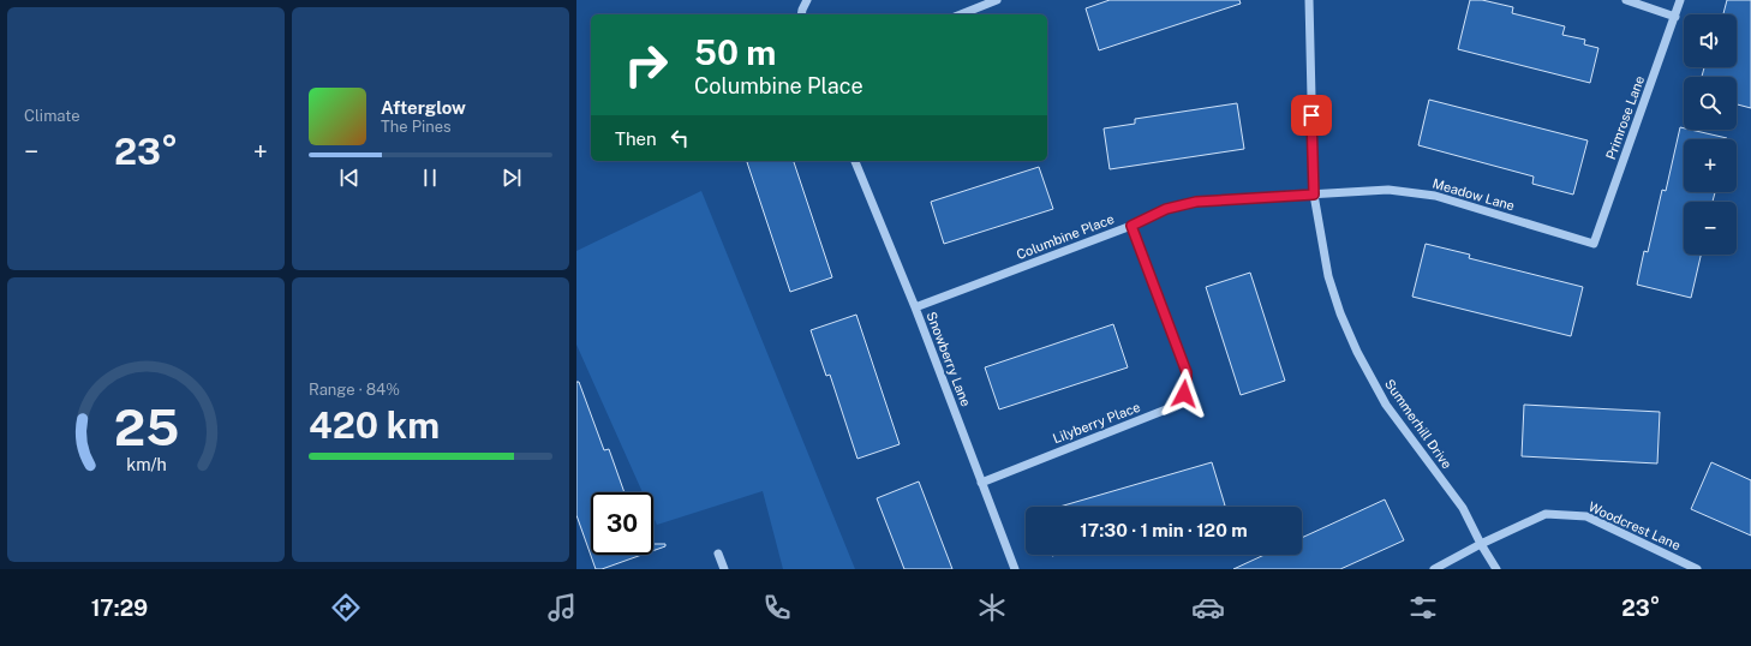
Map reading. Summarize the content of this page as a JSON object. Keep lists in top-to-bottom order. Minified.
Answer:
{"streets":{"street":["Primrose Lane","Meadow Lane","Columbine Place","Snowberry Lane","Lilyberry Place","Summerhill Drive","Woodcrest Lane"]},"crossings":[["Primrose Lane","Meadow Lane"],["Meadow Lane","Columbine Place"],["Meadow Lane","Summerhill Drive"],["Columbine Place","Snowberry Lane"],["Columbine Place","Lilyberry Place"],["Columbine Place","Summerhill Drive"],["Snowberry Lane","Lilyberry Place"],["Summerhill Drive","Woodcrest Lane"]],"page":{"tile":["Climate",["Range · 84%","420 km"]],"map_buttons":["+","−"],"turn":["50 m","Columbine Place"],"song":["Afterglow","The Pines"],"then":"Then","heat":["−","23°","+"],"limit":"30","trip":"17:30 · 1 min · 120 m","tabs":["17:29","23°"],"gauge":["25","km/h"]}}
